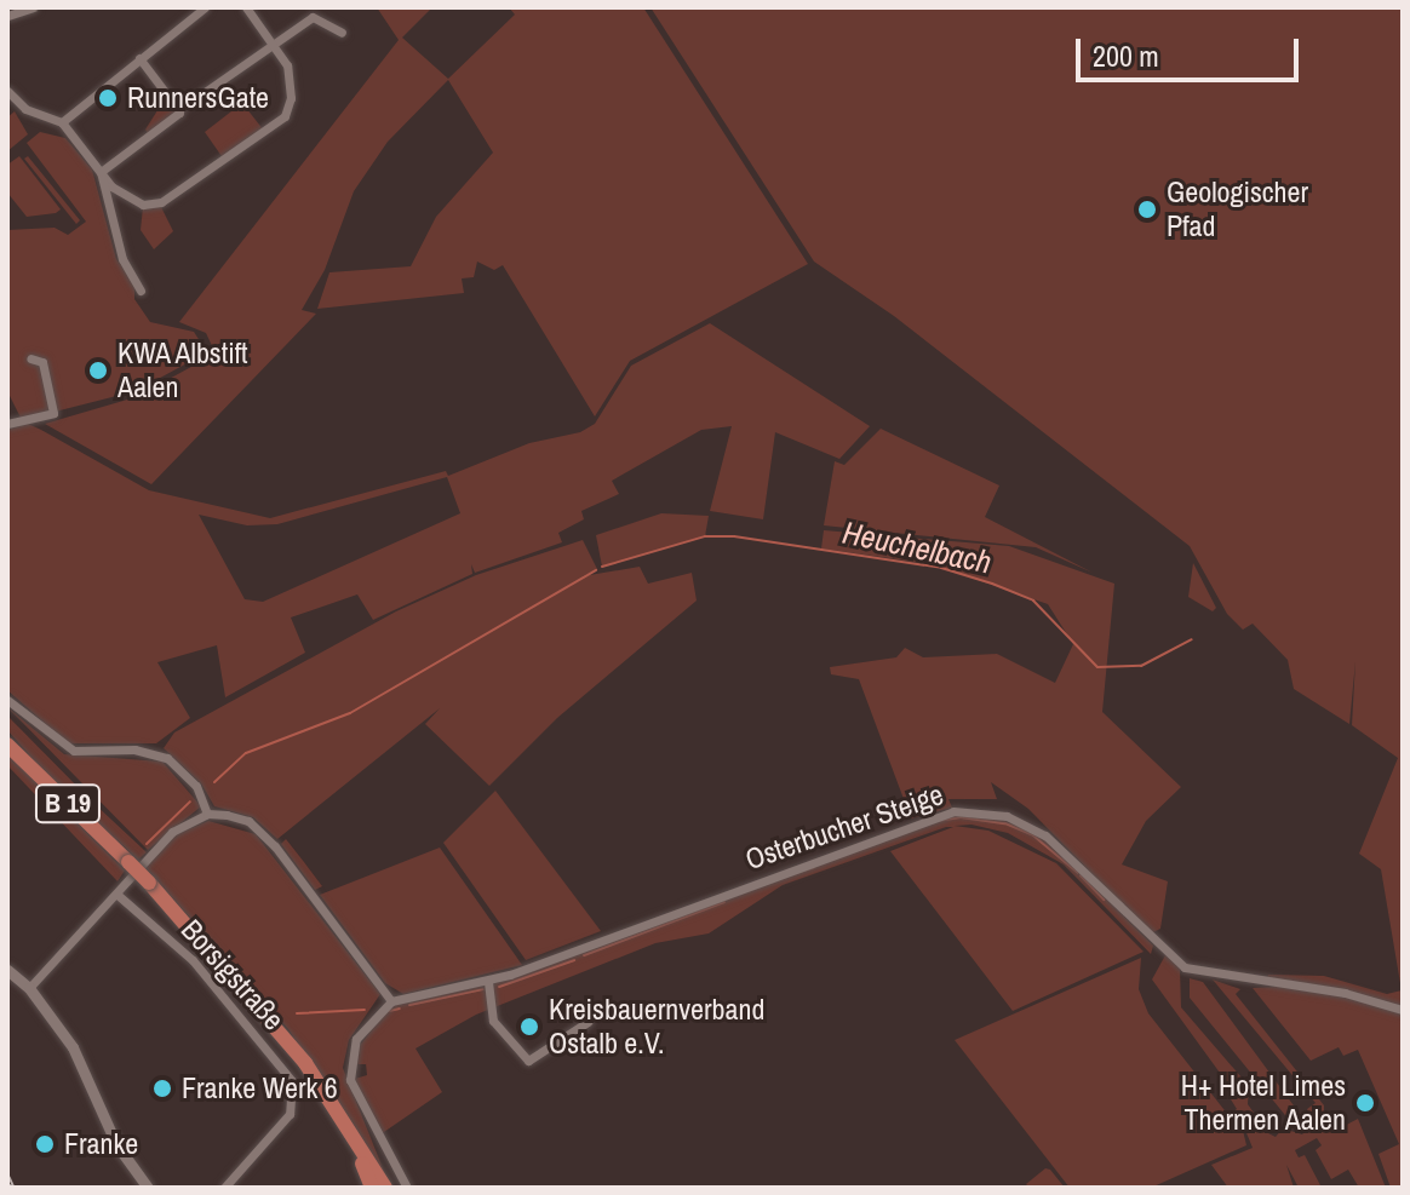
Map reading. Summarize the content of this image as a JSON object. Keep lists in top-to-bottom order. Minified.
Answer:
{"streets":{"highway":["B 19"],"street":["Osterbucher Steige","Borsigstraße"]},"water":["Heuchelbach"],"places":["RunnersGate","Geologischer Pfad","KWA Albstift Aalen","Kreisbauernverband Ostalb e.V.","Franke Werk 6","H+ Hotel Limes Thermen Aalen","Franke"],"scale_bar":"200 m"}
